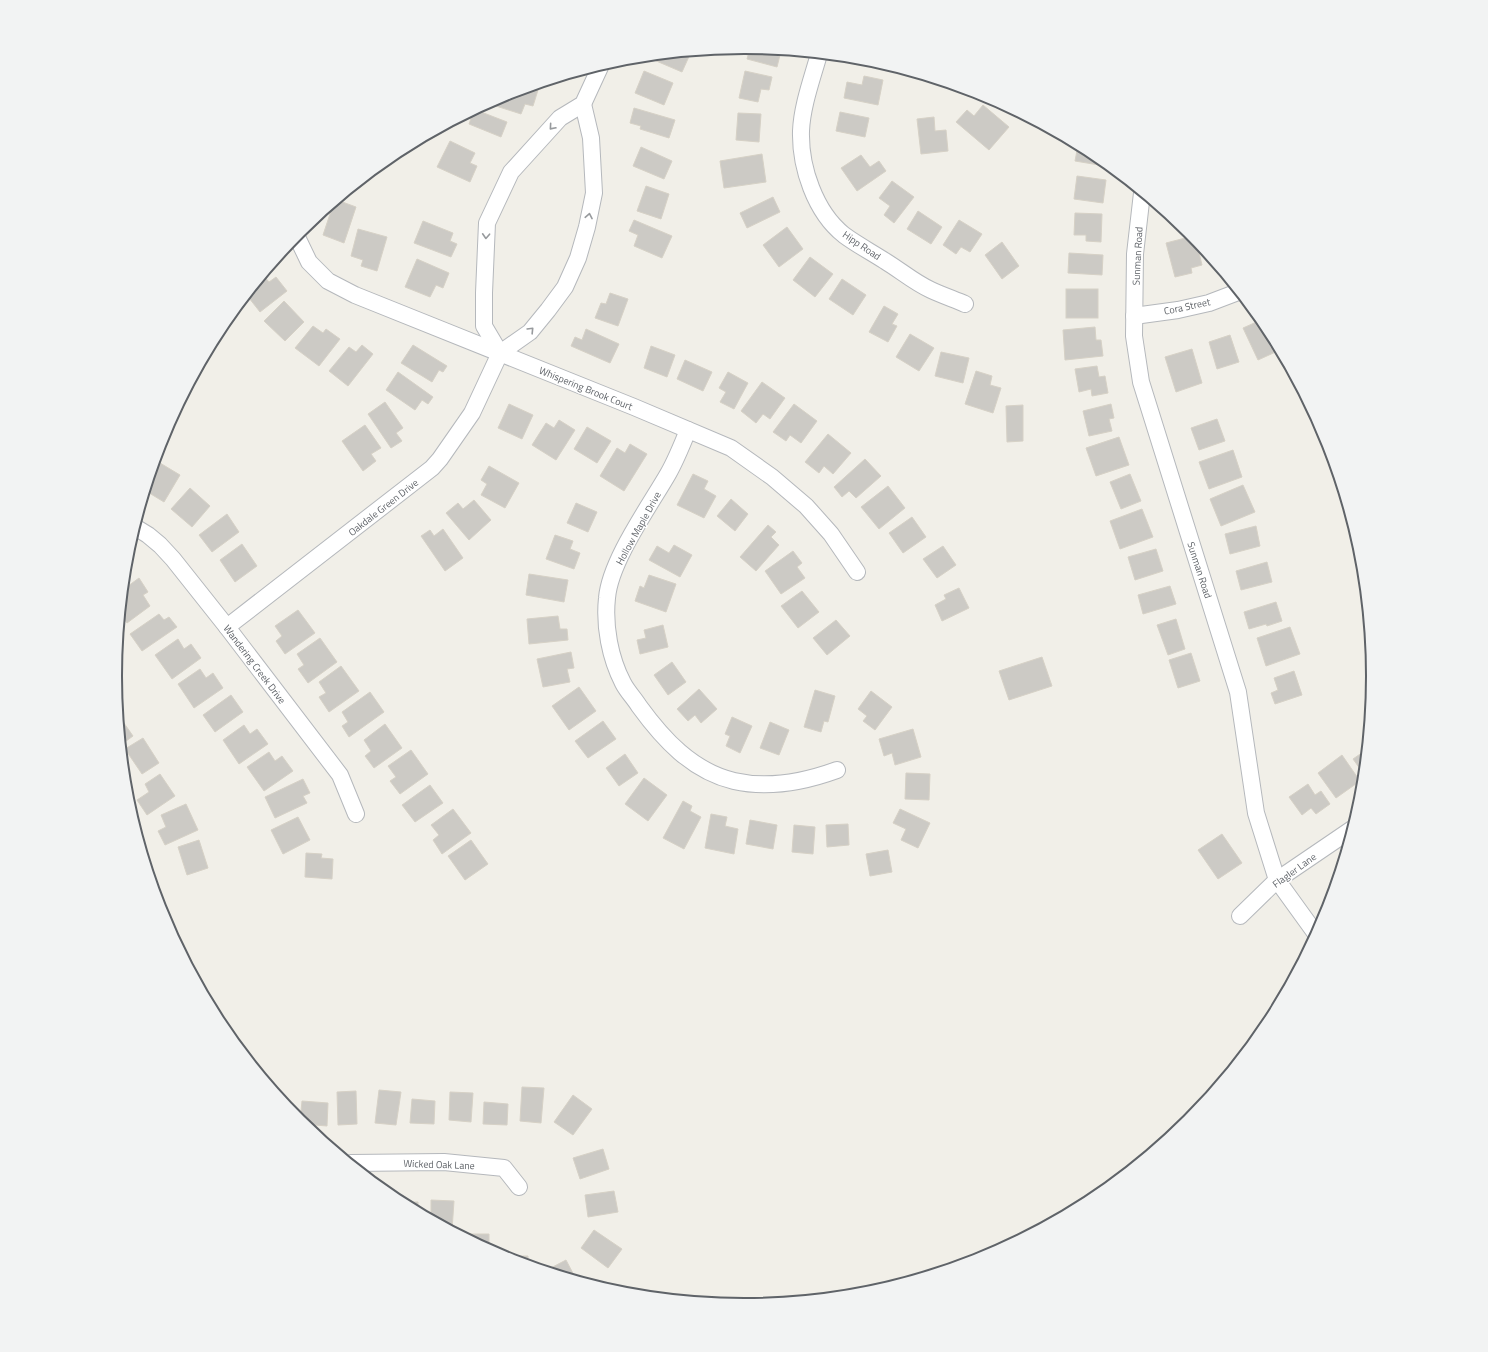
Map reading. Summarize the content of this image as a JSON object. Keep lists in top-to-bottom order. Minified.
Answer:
{"streets":{"street":["Hipp Road","Sunman Road","Cora Street","Whispering Brook Court","Oakdale Green Drive","Hollow Maple Drive","Wandering Creek Drive","Flagler Lane","Wicked Oak Lane"]},"crossings":[["Sunman Road","Cora Street"],["Sunman Road","Flagler Lane"],["Whispering Brook Court","Oakdale Green Drive"],["Whispering Brook Court","Hollow Maple Drive"],["Oakdale Green Drive","Wandering Creek Drive"]]}
